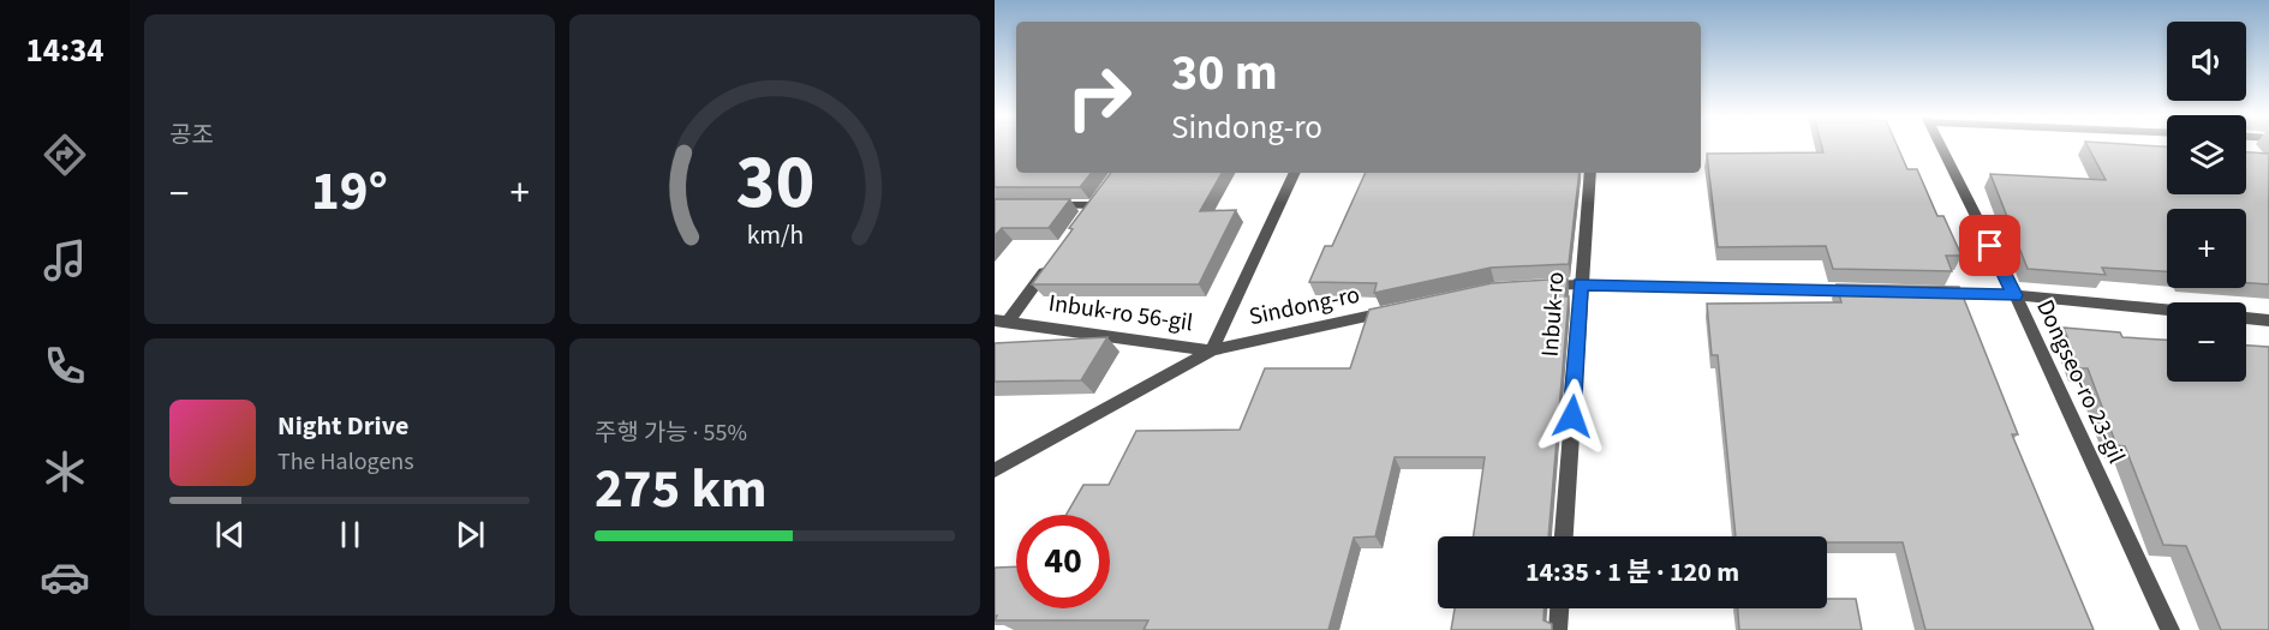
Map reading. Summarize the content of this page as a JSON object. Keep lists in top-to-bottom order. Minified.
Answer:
{"streets":{"street":["Sindong-ro","Inbuk-ro 56-gil","Inbuk-ro","Dongseo-ro 23-gil"]},"crossings":[["Sindong-ro","Inbuk-ro 56-gil"]],"page":{"tabs":"14:34","tile":["공조",["주행 가능 · 55%","275 km"]],"map_buttons":["+","−"],"turn":["30 m","Sindong-ro"],"heat":["−","19°","+"],"song":["Night Drive","The Halogens"],"limit":"40","trip":"14:35 · 1 분 · 120 m","gauge":["30","km/h"]}}
